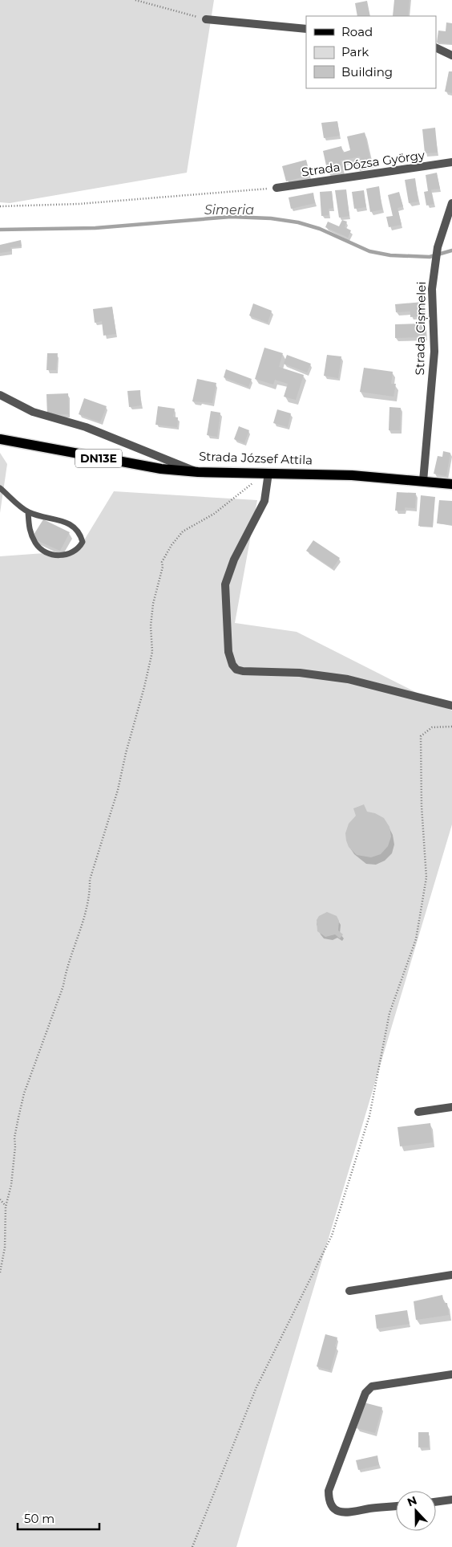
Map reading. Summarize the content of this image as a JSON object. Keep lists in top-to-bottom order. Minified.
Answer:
{"streets":{"main road":["DN13E","Strada József Attila"],"street":["Strada Dózsa György","Strada Cișmelei"]},"crossings":[["Strada Cișmelei","Strada József Attila"],["DN13E","Strada József Attila"]],"water":["Simeria"],"legend":["Road","Park","Building"],"scale_bar":"50 m","north":"top"}
